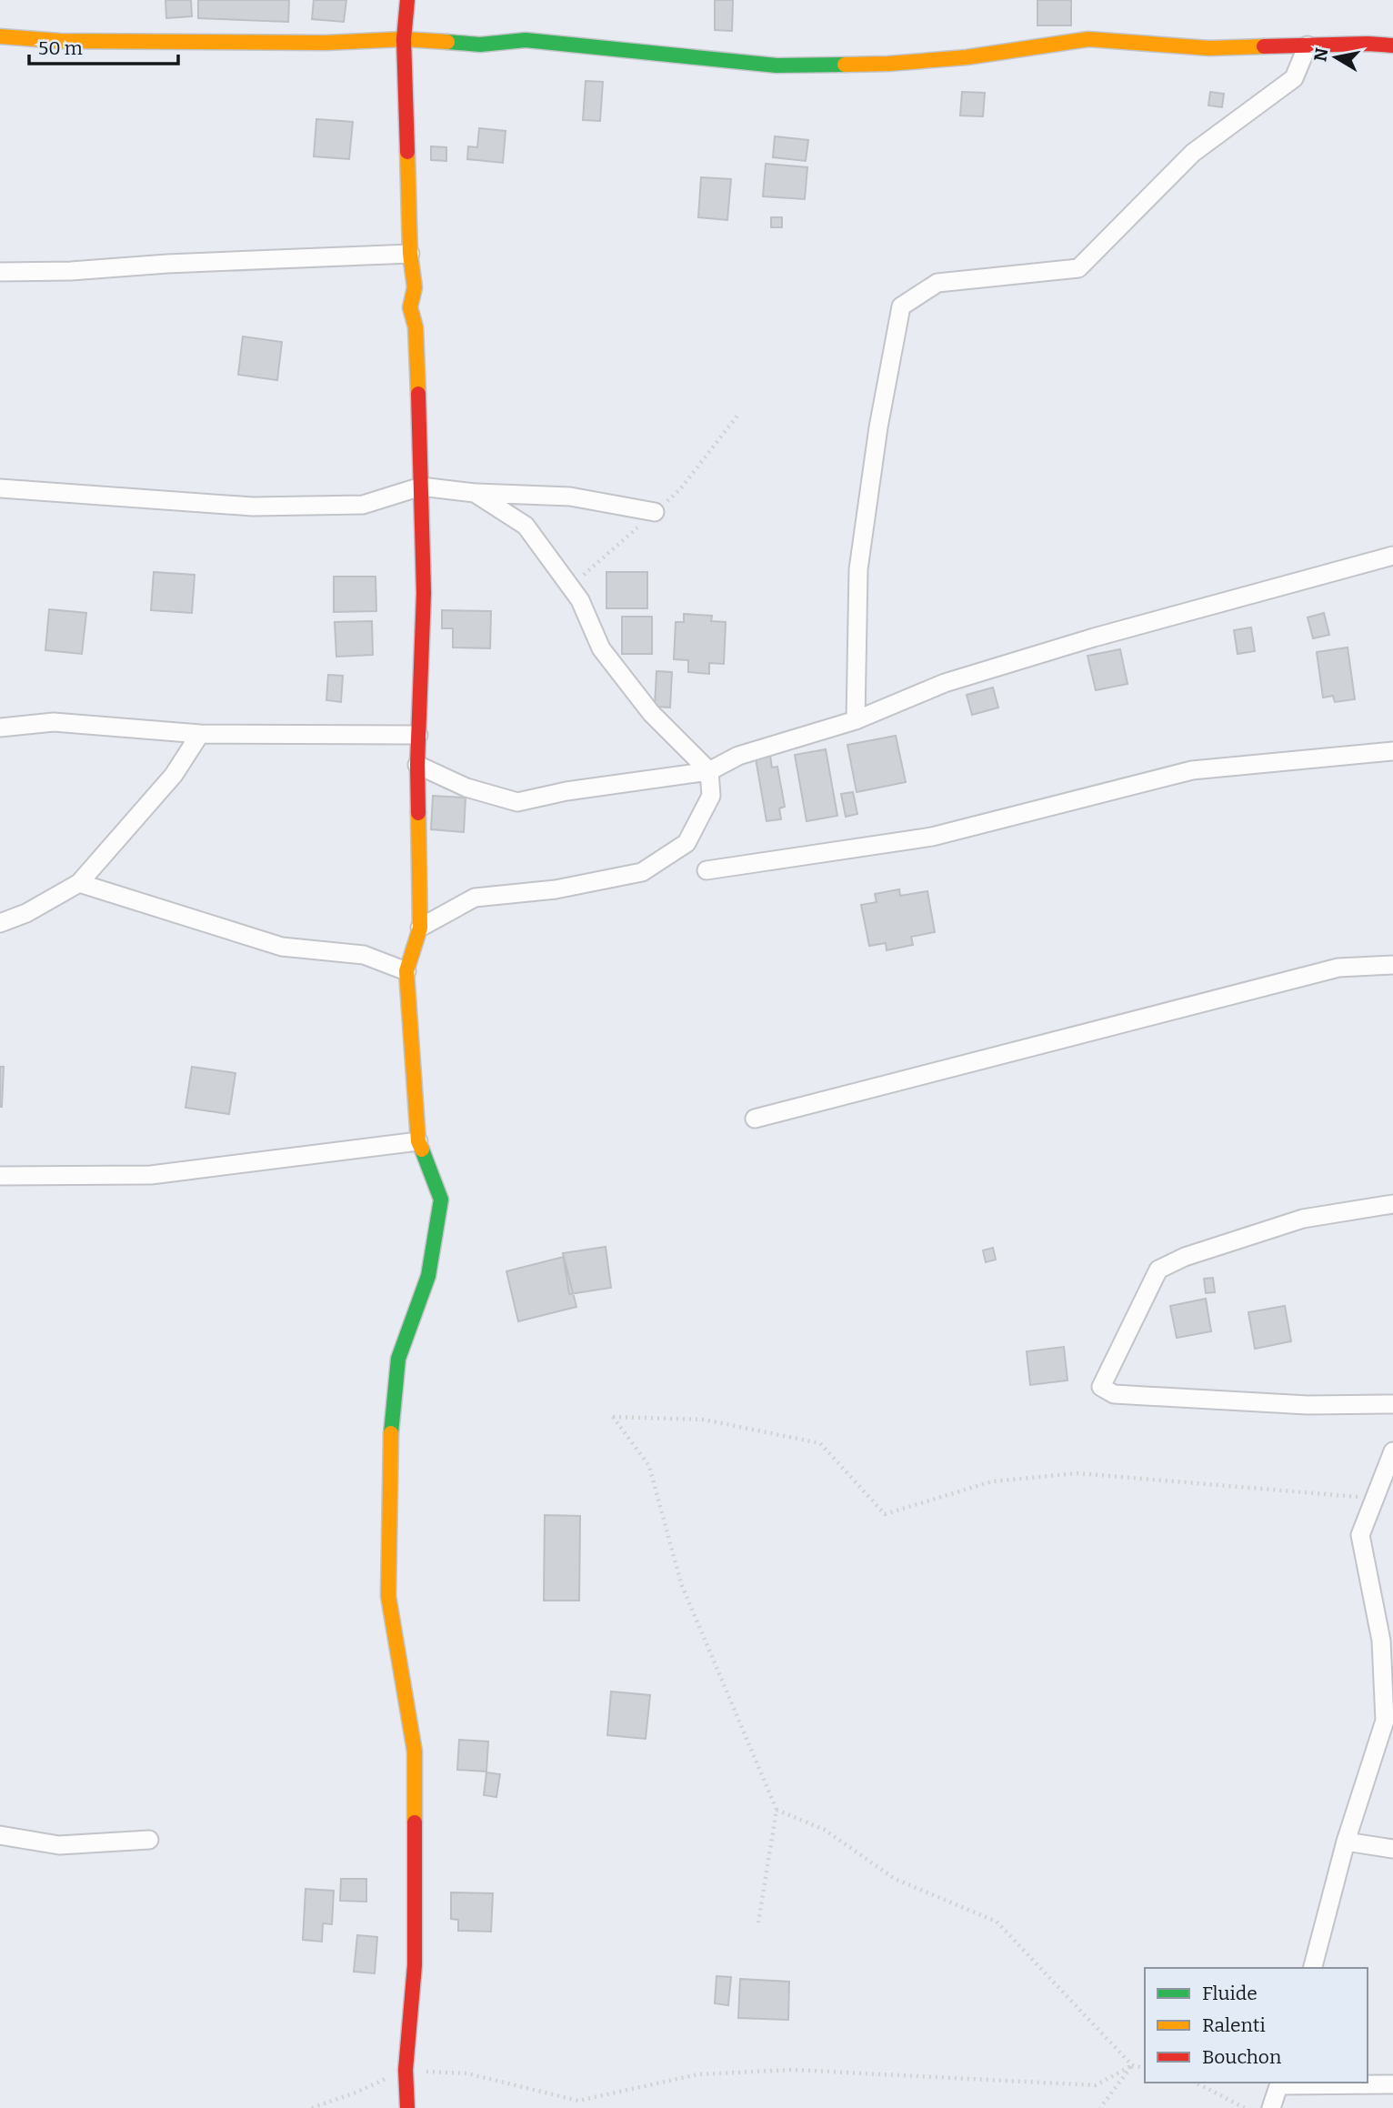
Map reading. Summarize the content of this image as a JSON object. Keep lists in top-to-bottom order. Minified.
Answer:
{"legend":["Fluide","Ralenti","Bouchon"],"scale_bar":"50 m","north":"left"}
